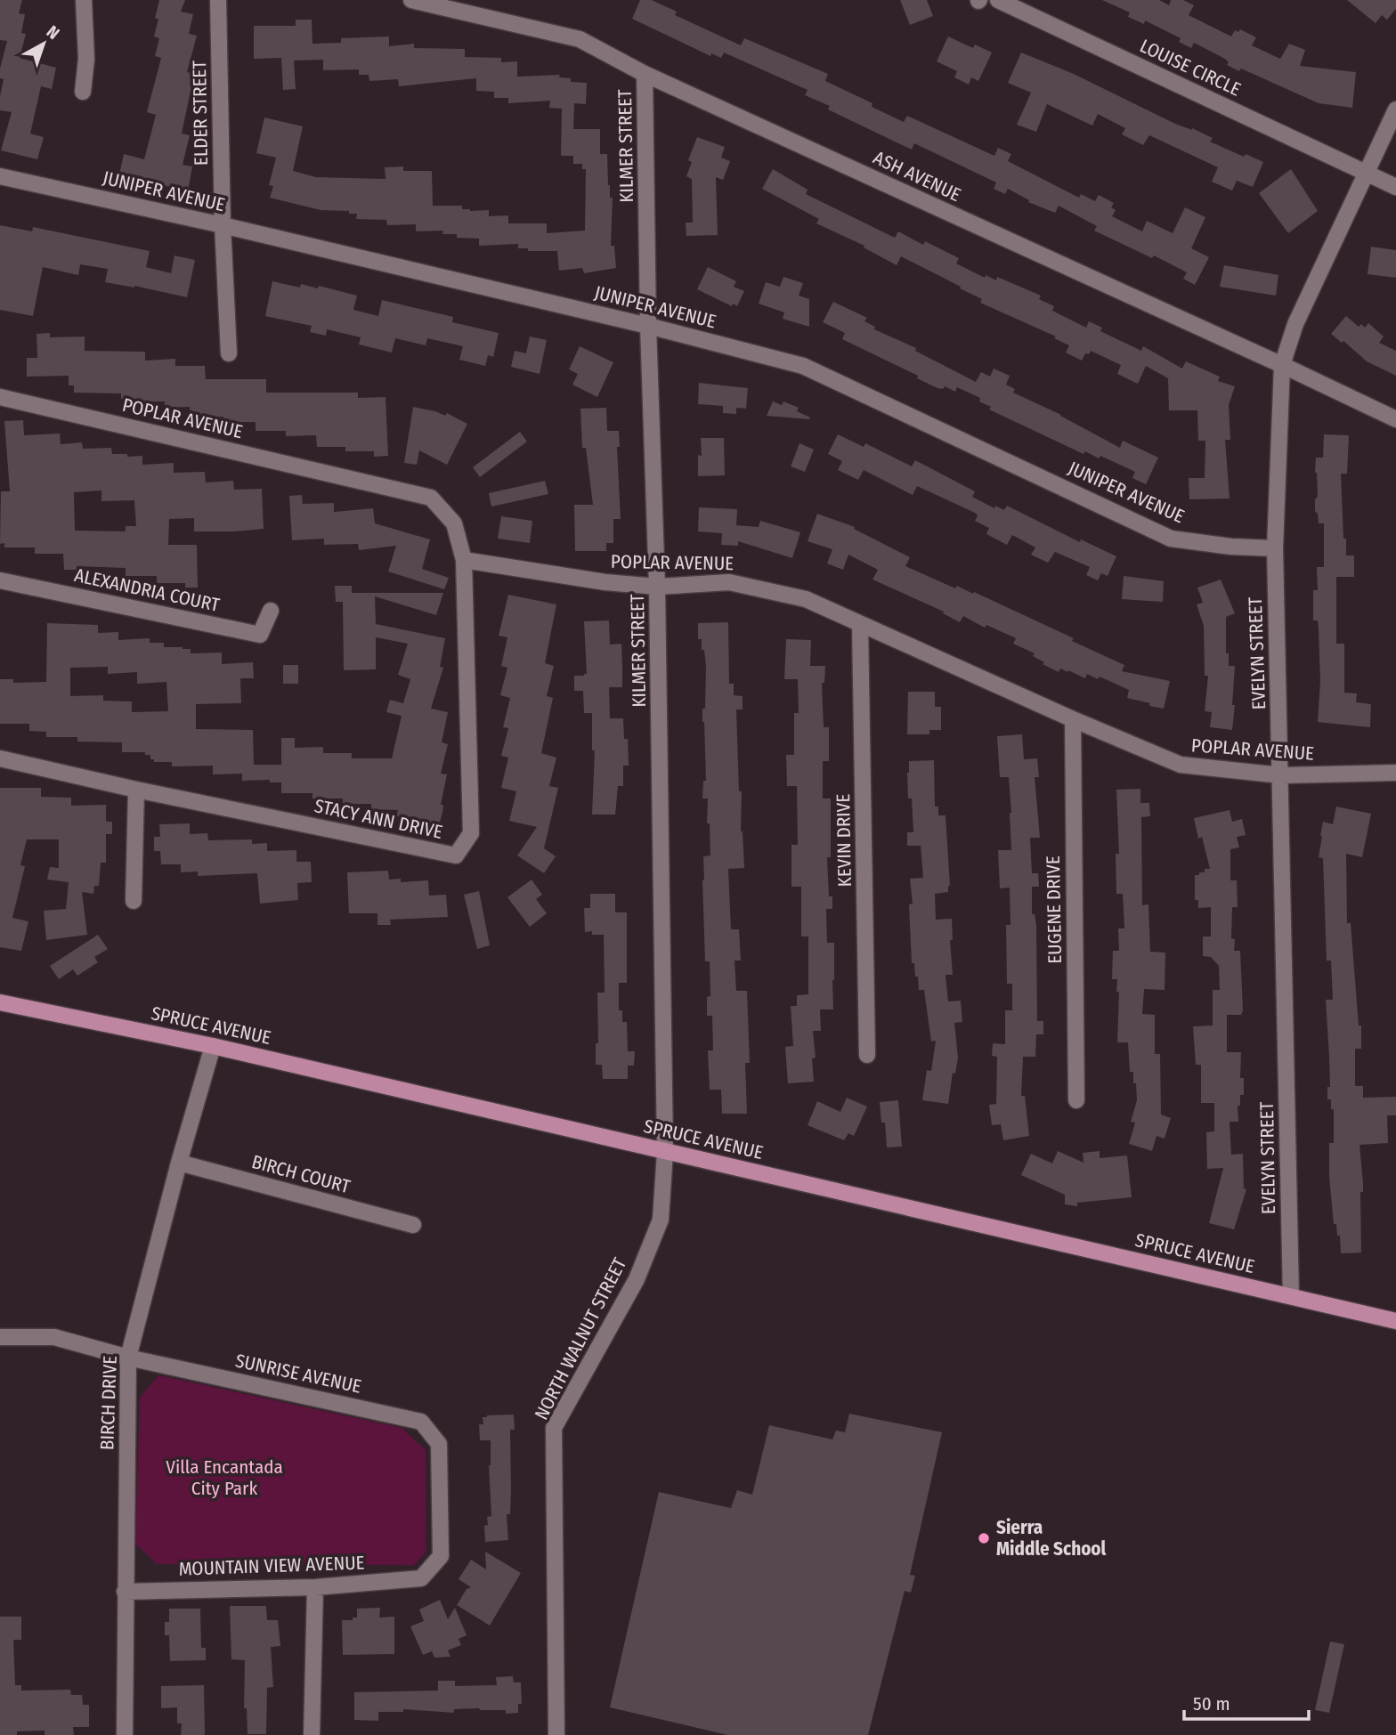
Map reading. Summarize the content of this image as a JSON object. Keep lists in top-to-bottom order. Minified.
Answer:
{"streets":{"main road":["SPRUCE AVENUE"],"street":["LOUISE CIRCLE","ELDER STREET","KILMER STREET","ASH AVENUE","JUNIPER AVENUE","POPLAR AVENUE","ALEXANDRIA COURT","EVELYN STREET","STACY ANN DRIVE","KEVIN DRIVE","EUGENE DRIVE","BIRCH COURT","NORTH WALNUT STREET","SUNRISE AVENUE","BIRCH DRIVE","MOUNTAIN VIEW AVENUE"]},"crossings":[["LOUISE CIRCLE","EVELYN STREET"],["ELDER STREET","JUNIPER AVENUE"],["KILMER STREET","ASH AVENUE"],["KILMER STREET","JUNIPER AVENUE"],["KILMER STREET","POPLAR AVENUE"],["KILMER STREET","SPRUCE AVENUE"],["KILMER STREET","NORTH WALNUT STREET"],["ASH AVENUE","EVELYN STREET"],["JUNIPER AVENUE","EVELYN STREET"],["POPLAR AVENUE","EVELYN STREET"],["POPLAR AVENUE","STACY ANN DRIVE"],["POPLAR AVENUE","KEVIN DRIVE"],["POPLAR AVENUE","EUGENE DRIVE"],["EVELYN STREET","SPRUCE AVENUE"],["SPRUCE AVENUE","NORTH WALNUT STREET"],["SPRUCE AVENUE","BIRCH DRIVE"],["BIRCH COURT","BIRCH DRIVE"],["SUNRISE AVENUE","BIRCH DRIVE"],["SUNRISE AVENUE","MOUNTAIN VIEW AVENUE"],["BIRCH DRIVE","MOUNTAIN VIEW AVENUE"]],"parks":["Villa Encantada City Park"],"places":["Sierra Middle School"],"scale_bar":"50 m","north":"top right"}
